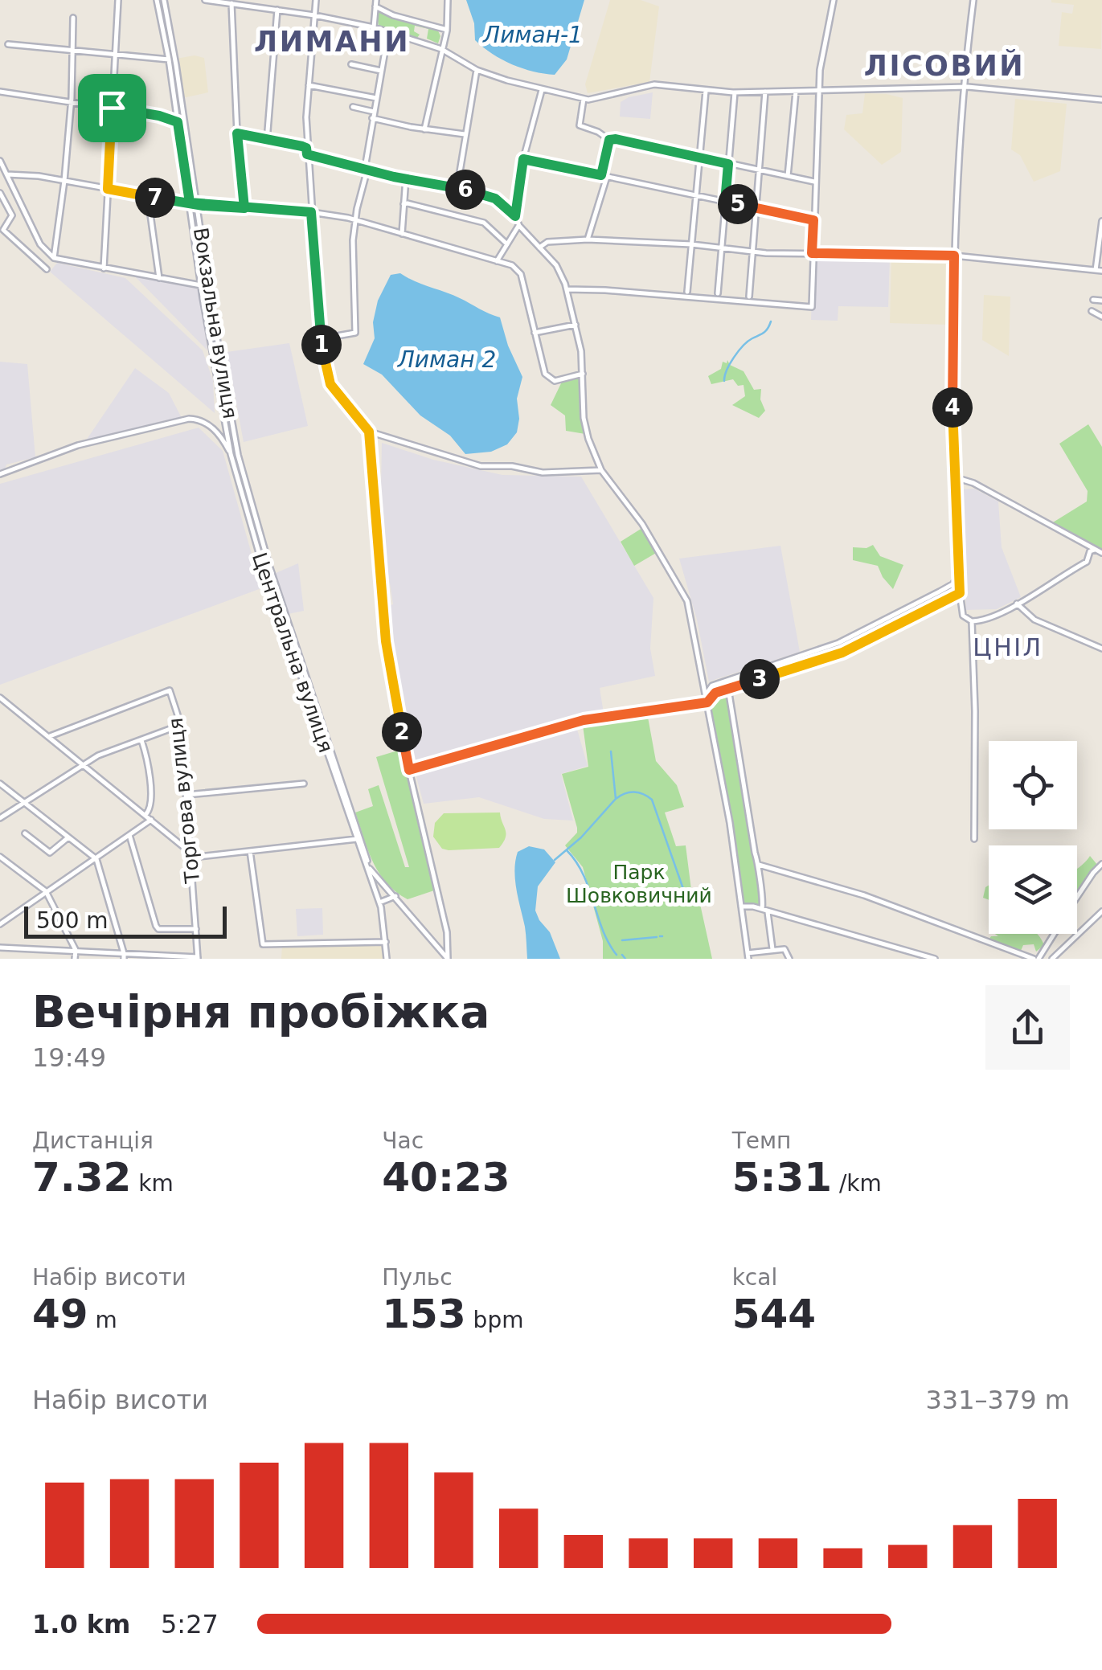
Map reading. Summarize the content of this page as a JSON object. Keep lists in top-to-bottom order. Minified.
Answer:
{"streets":{"street":["Вокзальна вулиця","Центральна вулиця","Торгова вулиця"]},"crossings":[["Вокзальна вулиця","Центральна вулиця"]],"districts":["ЛИМАНИ","ЛІСОВИЙ","ЦНІЛ"],"water":["Лиман-1","Лиман 2"],"parks":["Парк Шовковичний"],"scale_bar":"500 m","page":{"pins":["6","7","5","1","4","3","2"],"scale":"500 m","heading":["Вечірня пробіжка","19:49"],"stats":[["Дистанція","7.32 km"],["Час","40:23"],["Темп","5:31 /km"],["Набір висоти","49 m"],["Пульс","153 bpm"],["kcal","544"]],"chart":["Набір висоти","331–379 m"],"list":[{"name":"1.0 km","note":"5:27"}]}}
